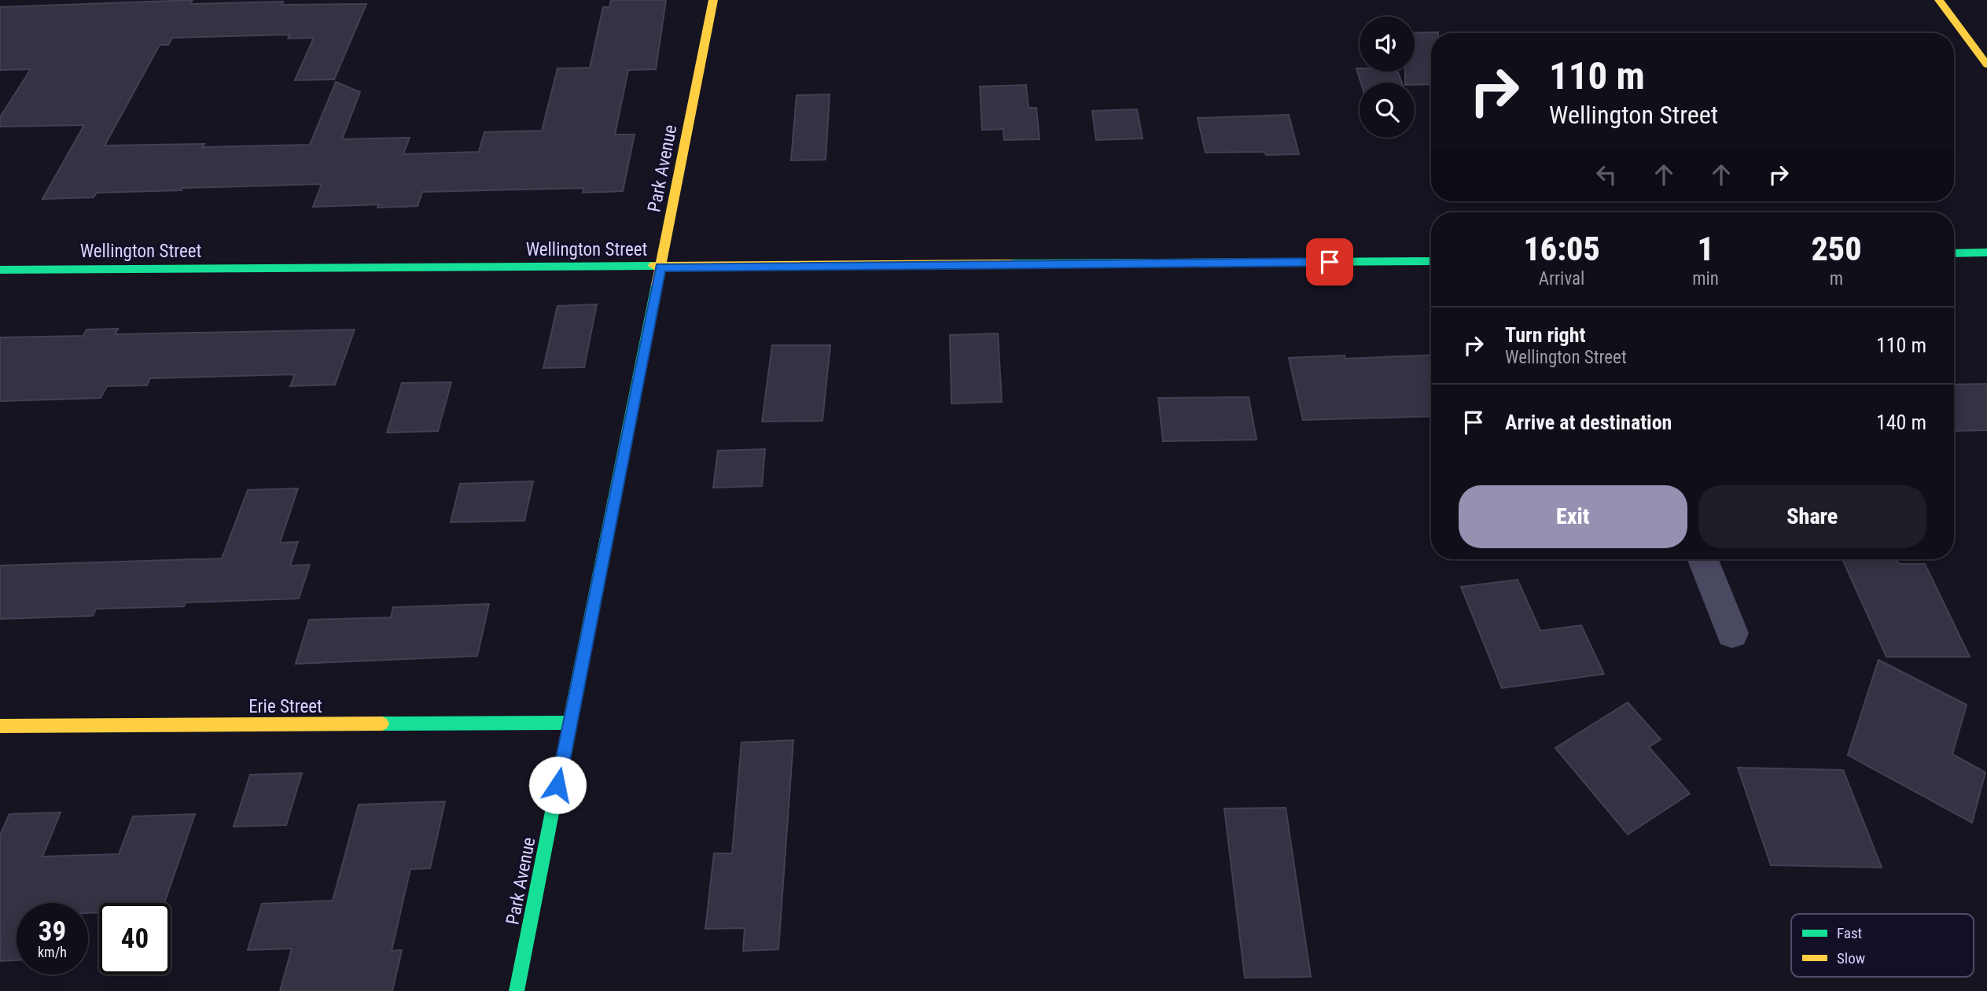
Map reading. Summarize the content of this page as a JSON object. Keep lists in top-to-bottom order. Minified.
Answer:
{"streets":{"street":["Park Avenue","Wellington Street","Erie Street"]},"crossings":[["Park Avenue","Wellington Street"],["Park Avenue","Erie Street"]],"legend":["Fast","Slow"],"page":{"turn":["110 m","Wellington Street"],"eta":["16:05","Arrival","1","min","250","m"],"list":[{"name":"Turn right","note":"Wellington Street","value":"110 m"},{"name":"Arrive at destination","value":"140 m"}],"buttons":["Exit","Share"],"speed":"39 km/h","limit":"40"}}
